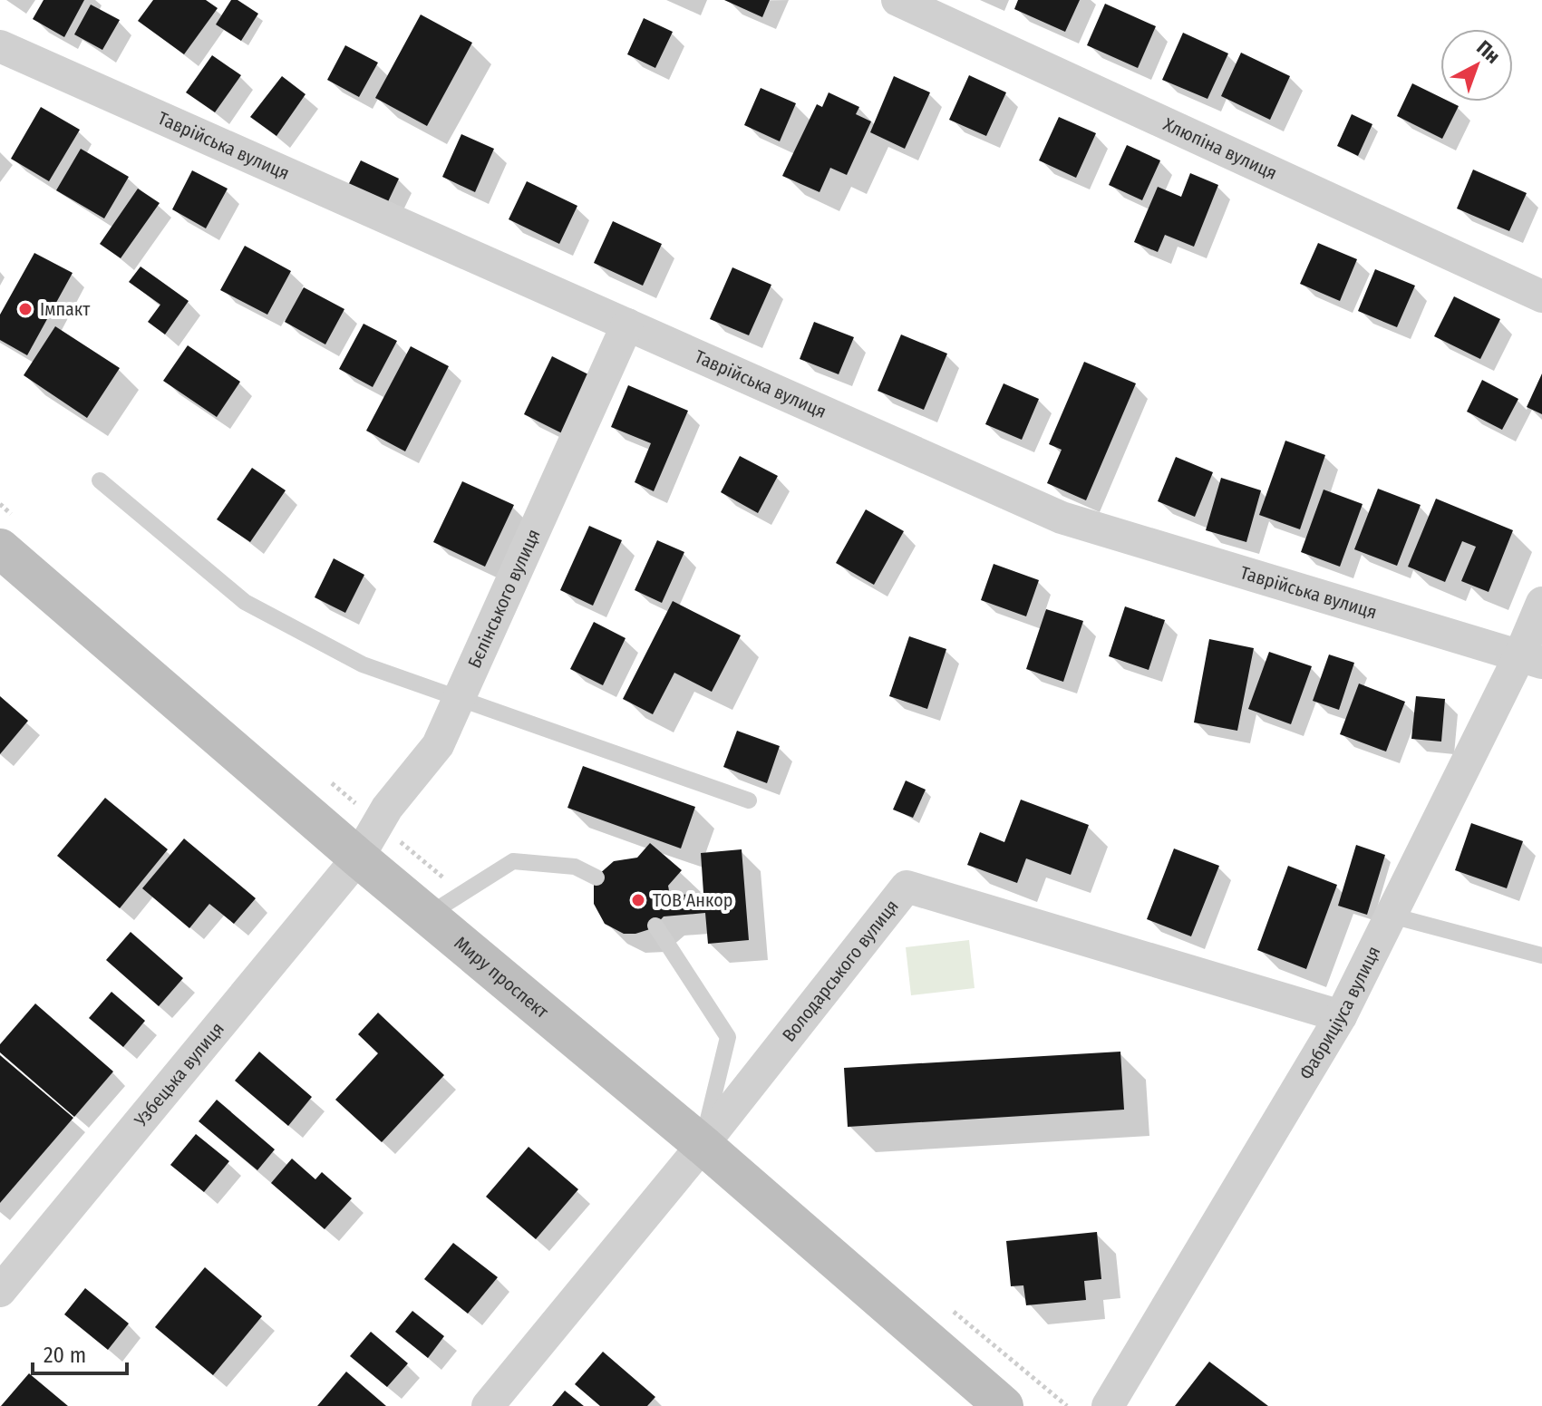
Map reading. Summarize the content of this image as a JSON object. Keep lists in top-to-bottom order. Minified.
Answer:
{"streets":{"main road":["Миру проспект"],"street":["Таврійська вулиця","Хлюпіна вулиця","Бєлінського вулиця","Володарського вулиця","Фабриціуса вулиця","Узбецька вулиця"]},"crossings":[["Таврійська вулиця","Бєлінського вулиця"],["Таврійська вулиця","Фабриціуса вулиця"],["Бєлінського вулиця","Миру проспект"],["Бєлінського вулиця","Узбецька вулиця"],["Володарського вулиця","Миру проспект"],["Володарського вулиця","Фабриціуса вулиця"],["Миру проспект","Узбецька вулиця"]],"places":["Iмпакт","ТОВ Анкор"],"scale_bar":"20 m","north":"top right"}
